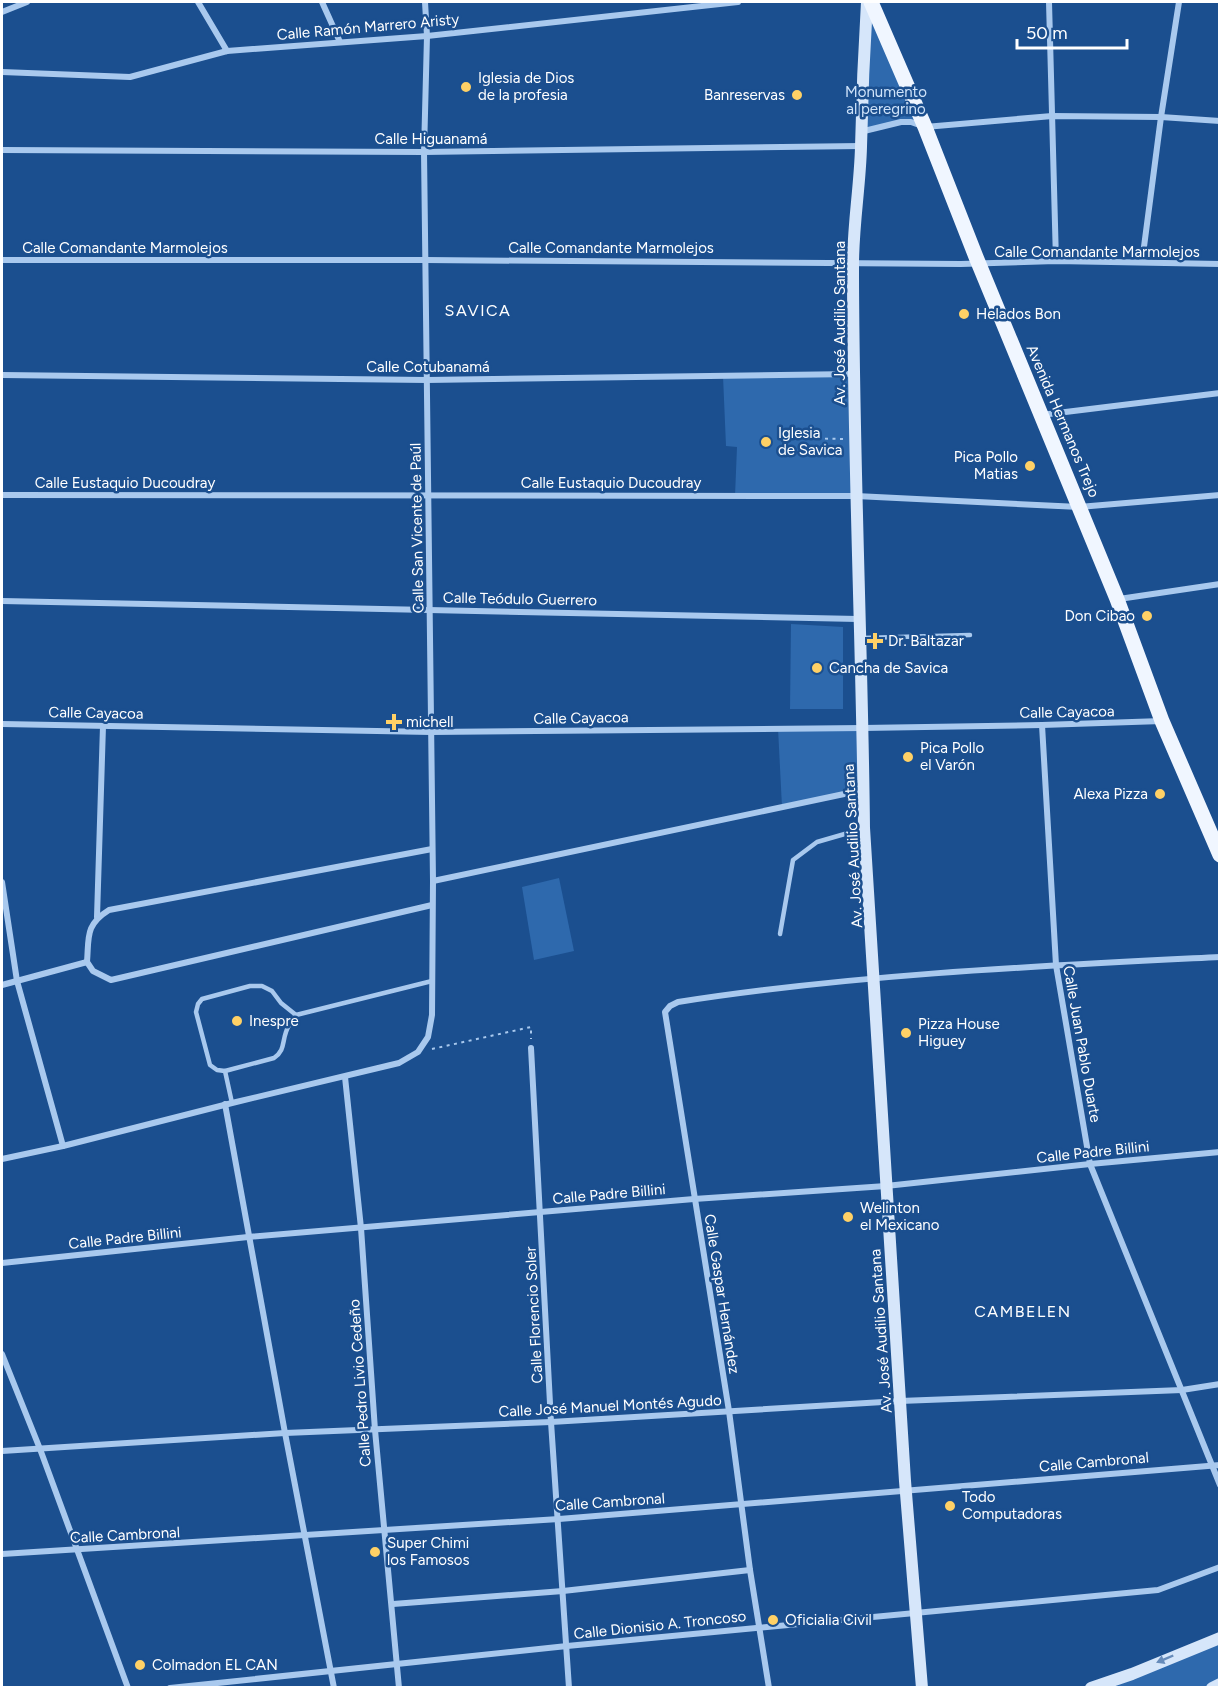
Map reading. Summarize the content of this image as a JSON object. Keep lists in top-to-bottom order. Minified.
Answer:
{"streets":{"main road":["Av. José Audilio Santana","Avenida Hermanos Trejo"],"street":["Calle Ramón Marrero Aristy","Calle Higuanamá","Calle Comandante Marmolejos","Calle Cotubanamá","Calle Eustaquio Ducoudray","Calle San Vicente de Paúl","Calle Teódulo Guerrero","Calle Cayacoa","Calle Juan Pablo Duarte","Calle Padre Billini","Calle Gaspar Hernández","Calle Florencio Soler","Calle Pedro Livio Cedeño","Calle José Manuel Montés Agudo","Calle Cambronal","Calle Dionisio A. Troncoso"]},"crossings":[["Calle Ramón Marrero Aristy","Calle San Vicente de Paúl"],["Calle Higuanamá","Av. José Audilio Santana"],["Calle Higuanamá","Calle San Vicente de Paúl"],["Calle Comandante Marmolejos","Av. José Audilio Santana"],["Calle Comandante Marmolejos","Avenida Hermanos Trejo"],["Calle Comandante Marmolejos","Calle San Vicente de Paúl"],["Av. José Audilio Santana","Calle Cotubanamá"],["Av. José Audilio Santana","Avenida Hermanos Trejo"],["Av. José Audilio Santana","Calle Eustaquio Ducoudray"],["Av. José Audilio Santana","Calle Teódulo Guerrero"],["Av. José Audilio Santana","Calle Cayacoa"],["Av. José Audilio Santana","Calle Padre Billini"],["Av. José Audilio Santana","Calle Gaspar Hernández"],["Av. José Audilio Santana","Calle José Manuel Montés Agudo"],["Av. José Audilio Santana","Calle Cambronal"],["Av. José Audilio Santana","Calle Dionisio A. Troncoso"],["Calle Cotubanamá","Calle San Vicente de Paúl"],["Avenida Hermanos Trejo","Calle Eustaquio Ducoudray"],["Avenida Hermanos Trejo","Calle Cayacoa"],["Calle Eustaquio Ducoudray","Calle San Vicente de Paúl"],["Calle San Vicente de Paúl","Calle Teódulo Guerrero"],["Calle San Vicente de Paúl","Calle Cayacoa"],["Calle Cayacoa","Calle Juan Pablo Duarte"],["Calle Juan Pablo Duarte","Calle Padre Billini"],["Calle Juan Pablo Duarte","Calle José Manuel Montés Agudo"],["Calle Juan Pablo Duarte","Calle Cambronal"],["Calle Padre Billini","Calle Gaspar Hernández"],["Calle Padre Billini","Calle Florencio Soler"],["Calle Padre Billini","Calle Pedro Livio Cedeño"],["Calle Gaspar Hernández","Calle José Manuel Montés Agudo"],["Calle Gaspar Hernández","Calle Cambronal"],["Calle Gaspar Hernández","Calle Dionisio A. Troncoso"],["Calle Florencio Soler","Calle José Manuel Montés Agudo"],["Calle Florencio Soler","Calle Cambronal"],["Calle Florencio Soler","Calle Dionisio A. Troncoso"],["Calle Pedro Livio Cedeño","Calle José Manuel Montés Agudo"],["Calle Pedro Livio Cedeño","Calle Cambronal"],["Calle Pedro Livio Cedeño","Calle Dionisio A. Troncoso"]],"districts":["SAVICA","CAMBELEN"],"parks":["Monumento al peregrino"],"places":{"other":["Iglesia de Dios de la profesia","Banreservas","Helados Bon","Iglesia de Savica","Pica Pollo Matias","Don Cibao","Cancha de Savica","Pica Pollo el Varón","Alexa Pizza","Inespre","Pizza House Higuey","Welinton el Mexicano","Todo Computadoras","Super Chimi los Famosos","Oficialia Civil","Colmadon EL CAN"],"health":["Dr. Baltazar","michell"]},"scale_bar":"50 m"}
